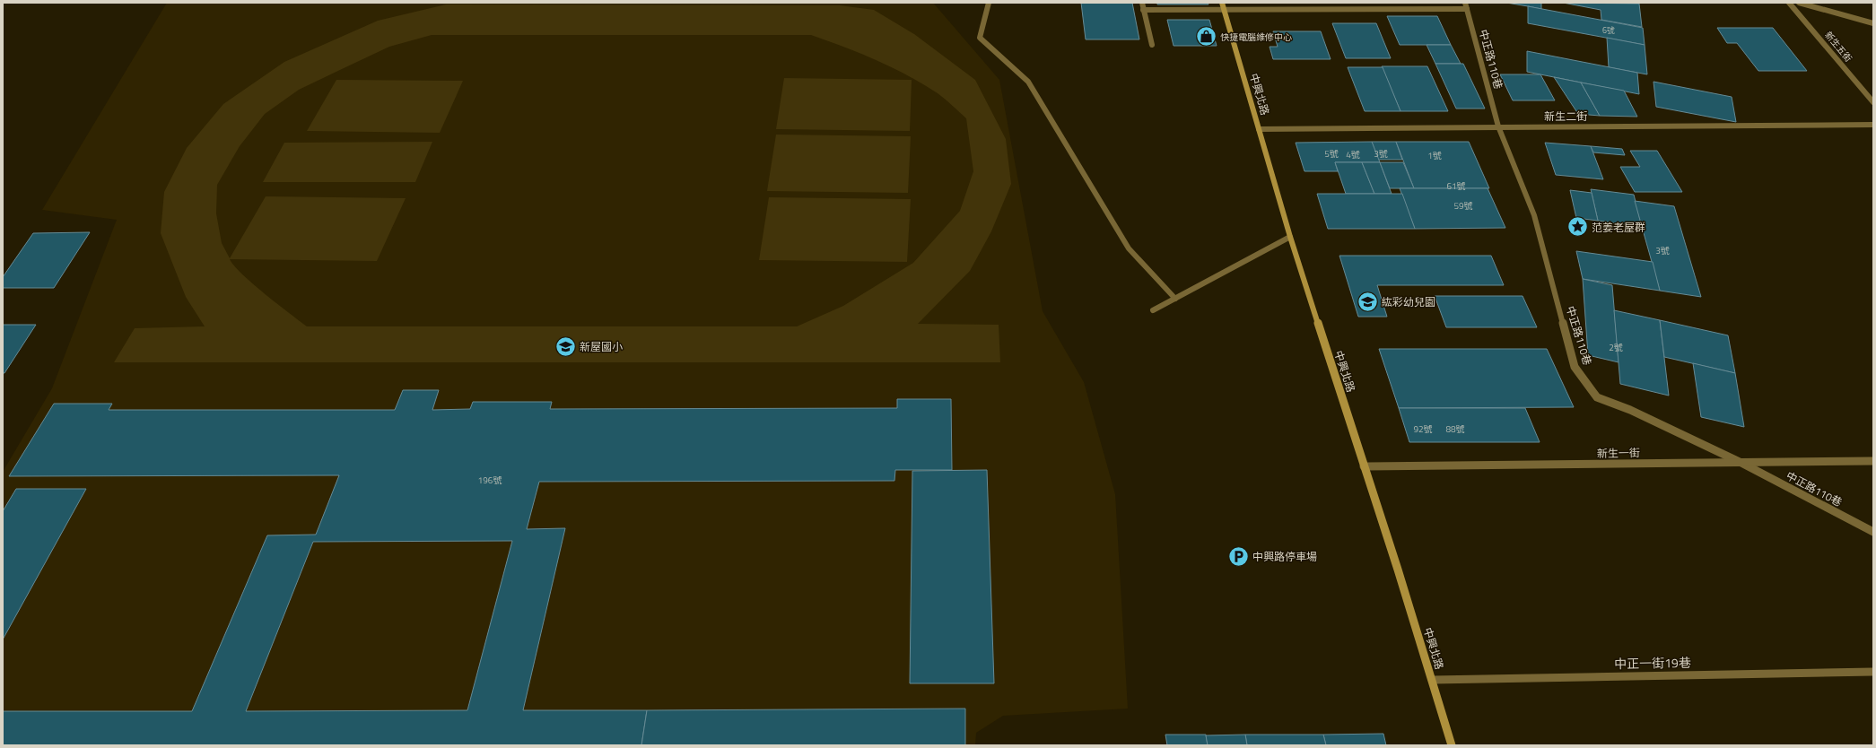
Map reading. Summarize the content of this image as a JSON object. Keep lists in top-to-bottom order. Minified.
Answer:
{"streets":{"street":["新生五街","中正路110巷","中興北路","新生二街","新生一街","中正一街19巷"]},"crossings":[["中正路110巷","新生二街"],["中正路110巷","新生一街"],["中興北路","新生二街"],["中興北路","新生一街"],["中興北路","中正一街19巷"]],"places":{"shop":["快捷電腦維修中心"],"place":["范姜老屋群"],"school or university":["紘彩幼兒園","新屋國小"],"parking":["中興路停車場"]},"house_numbers":["6號","5號","3號","4號","1號","61號","59號","3號","2號","92號","88號","196號"]}
